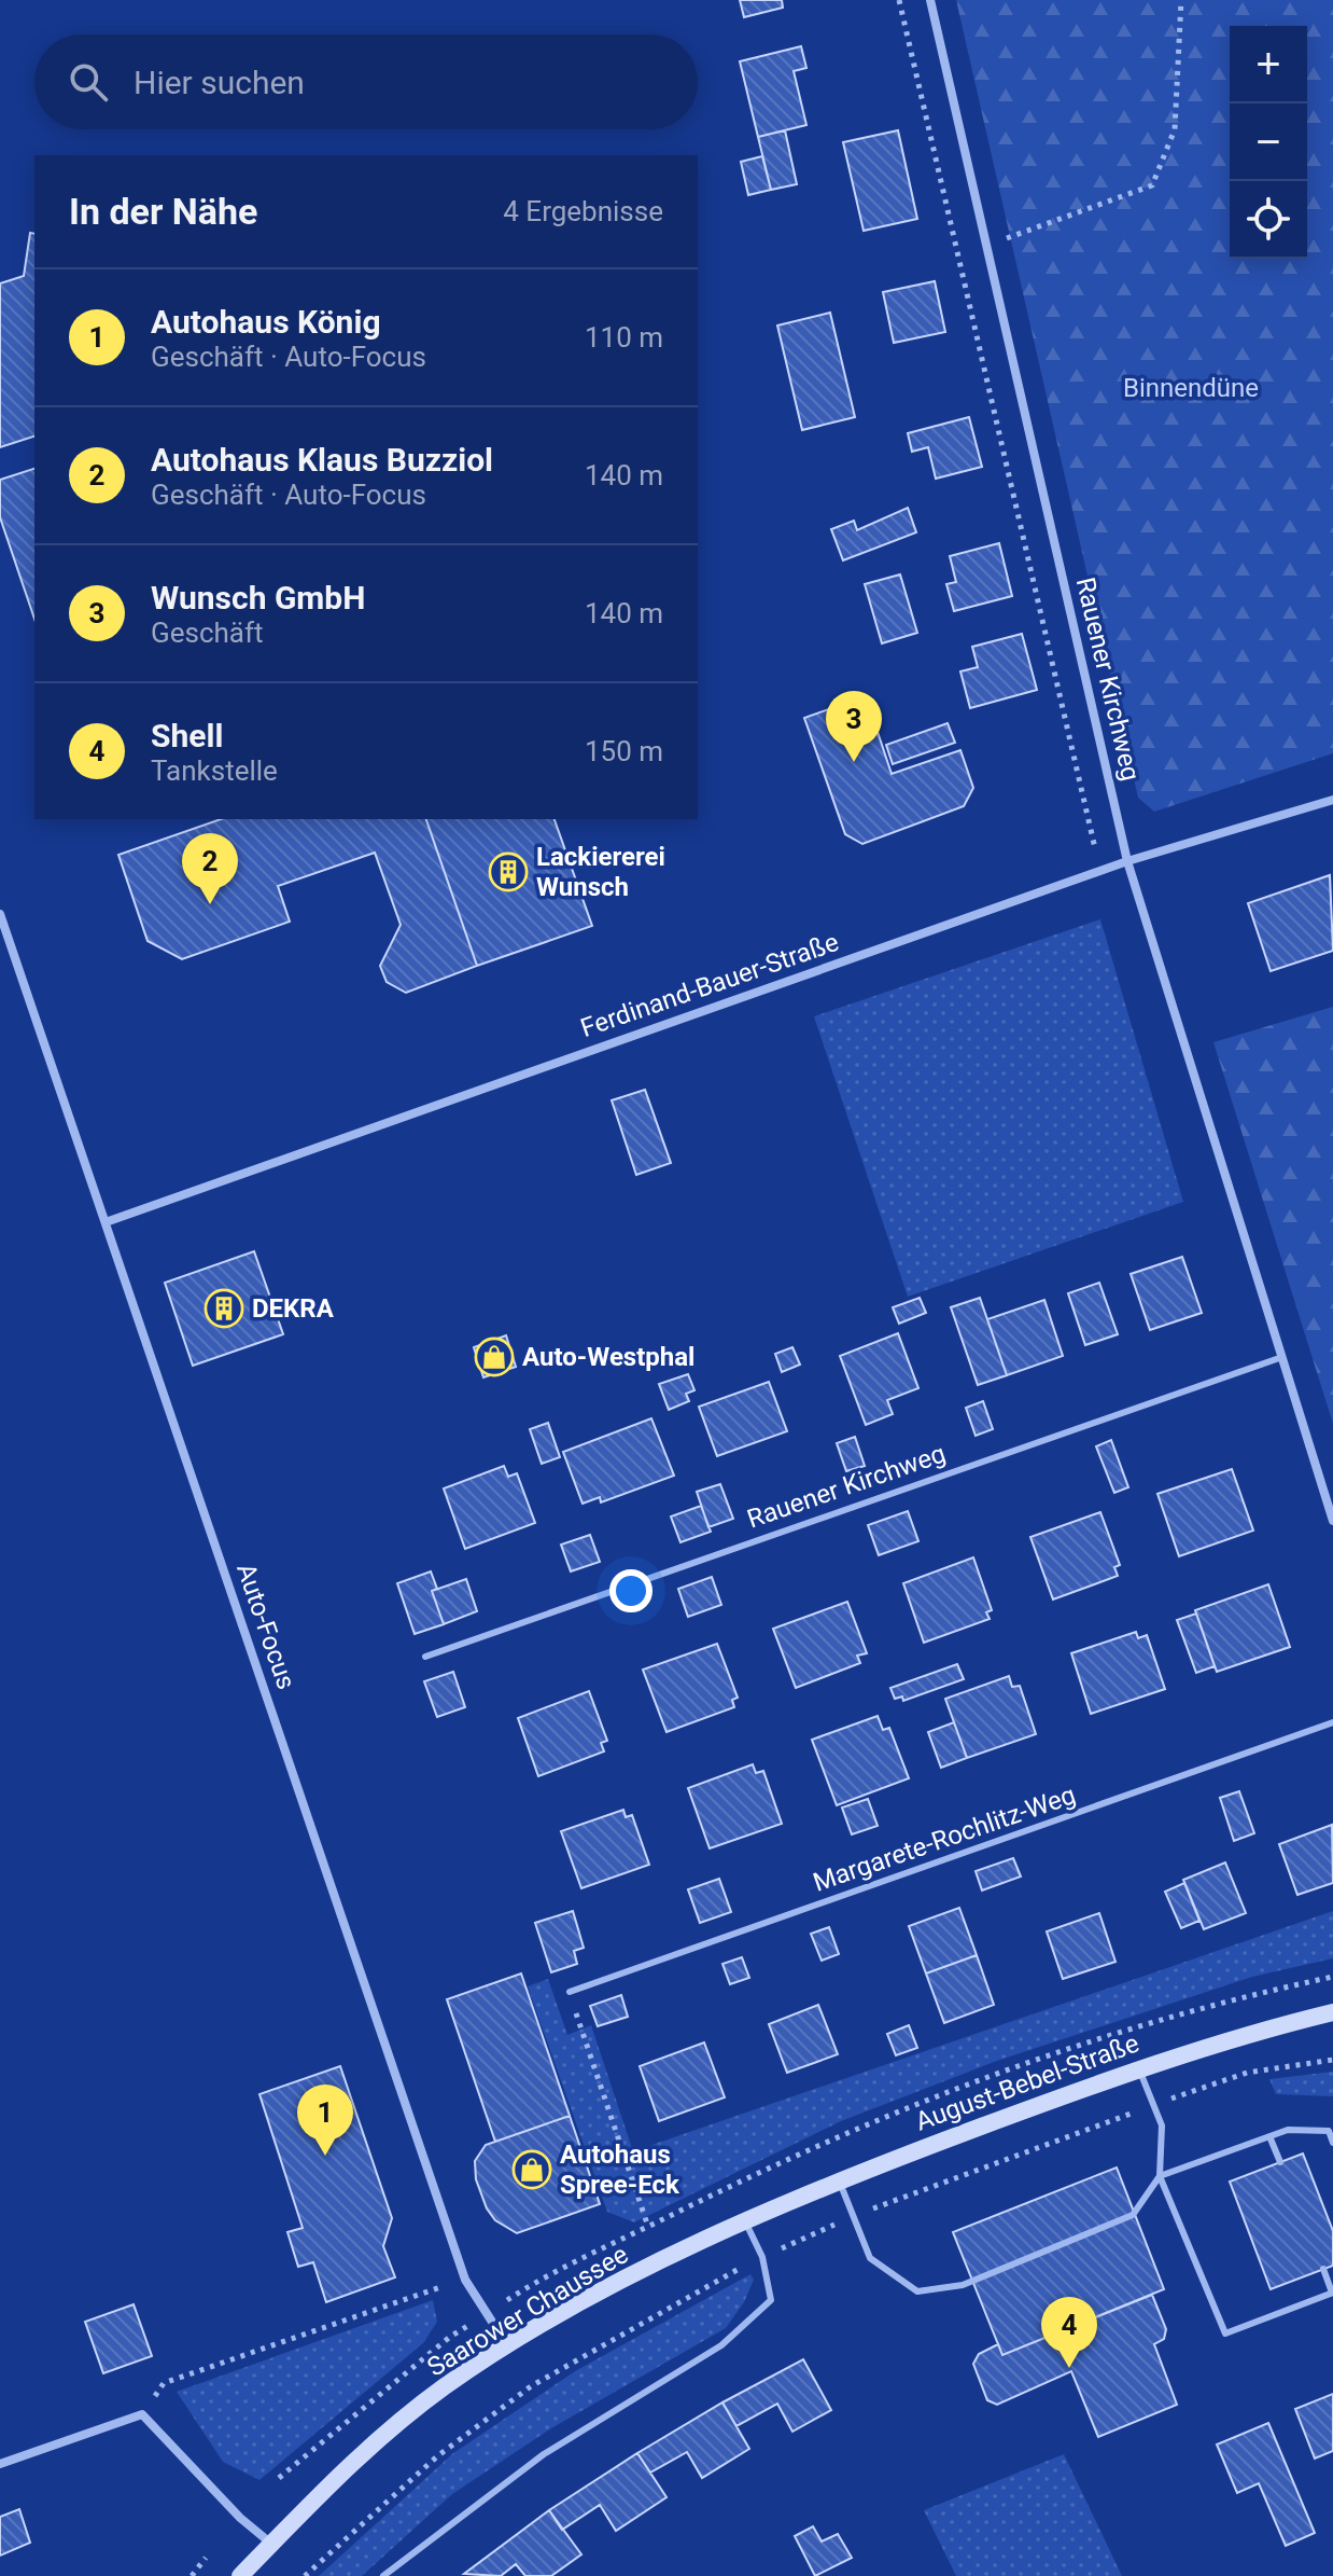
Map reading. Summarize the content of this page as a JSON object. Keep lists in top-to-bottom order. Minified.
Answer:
{"streets":{"main road":["August-Bebel-Straße","Saarower Chaussee"],"street":["Rauener Kirchweg","Ferdinand-Bauer-Straße","Auto-Focus"],"lane":["Margarete-Rochlitz-Weg"]},"crossings":[["Rauener Kirchweg","Ferdinand-Bauer-Straße"],["Ferdinand-Bauer-Straße","Auto-Focus"],["Auto-Focus","Saarower Chaussee"],["August-Bebel-Straße","Saarower Chaussee"]],"parks":["Binnendüne"],"places":{"building":["Lackiererei Wunsch","DEKRA"],"shop":["Auto-Westphal","Autohaus Spree-Eck"]},"page":{"map_buttons":["+","−"],"search":"Hier suchen","heading":["In der Nähe","4 Ergebnisse"],"list":[{"mark":"1","name":"Autohaus König","note":"Geschäft · Auto-Focus","value":"110 m"},{"mark":"2","name":"Autohaus Klaus Buzziol","note":"Geschäft · Auto-Focus","value":"140 m"},{"mark":"3","name":"Wunsch GmbH","note":"Geschäft","value":"140 m"},{"mark":"4","name":"Shell","note":"Tankstelle","value":"150 m"}],"pins":["3","2","1","4"]}}
